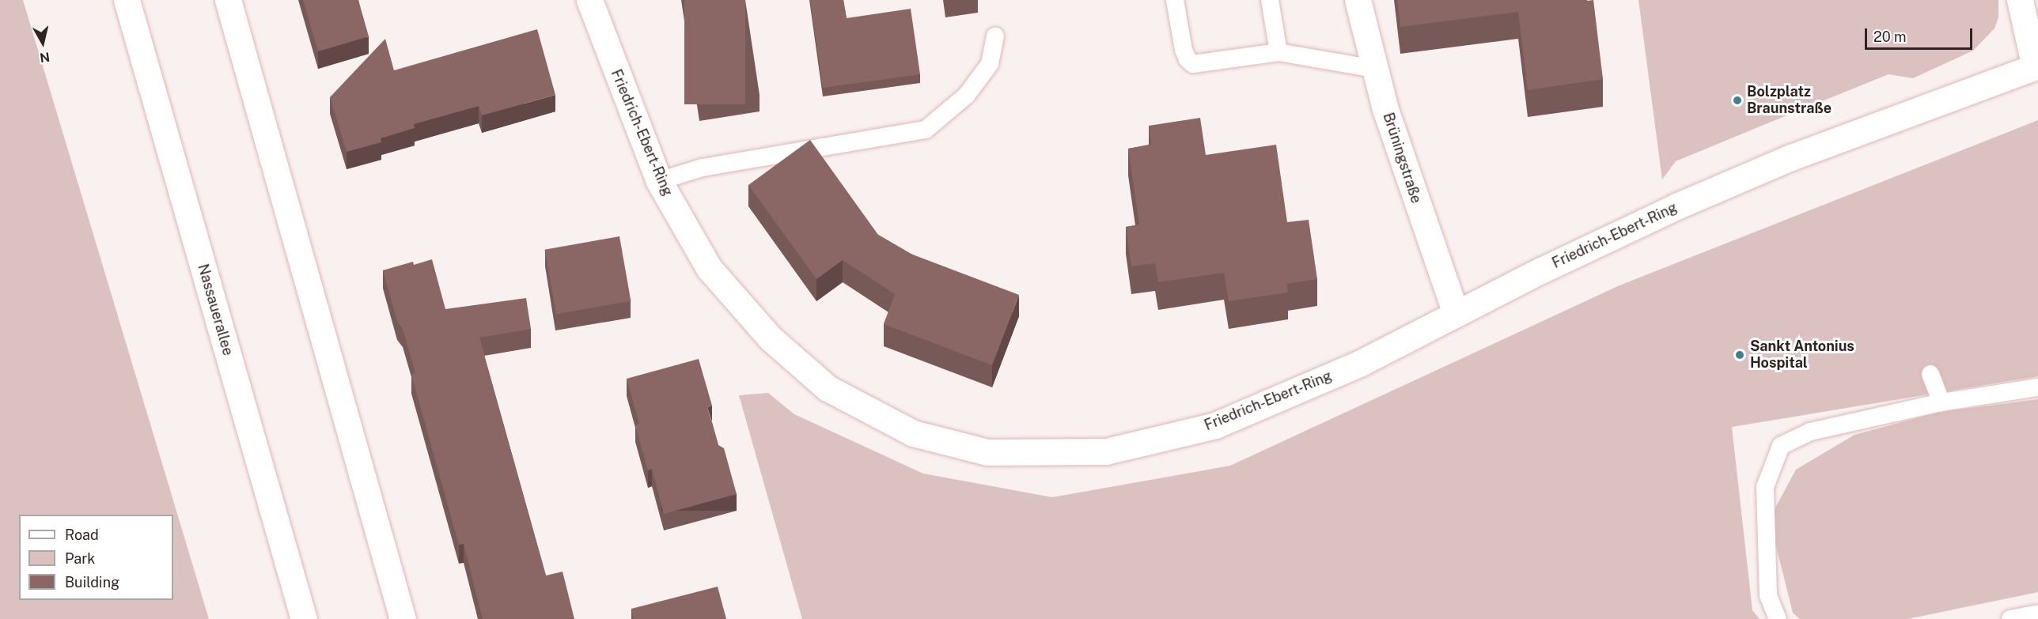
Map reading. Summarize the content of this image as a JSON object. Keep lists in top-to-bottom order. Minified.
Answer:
{"streets":{"street":["Friedrich-Ebert-Ring","Brüningstraße","Nassauerallee"]},"crossings":[["Friedrich-Ebert-Ring","Brüningstraße"]],"places":["Bolzplatz Braunstraße","Sankt Antonius Hospital"],"legend":["Road","Park","Building"],"scale_bar":"20 m","north":"bottom"}
